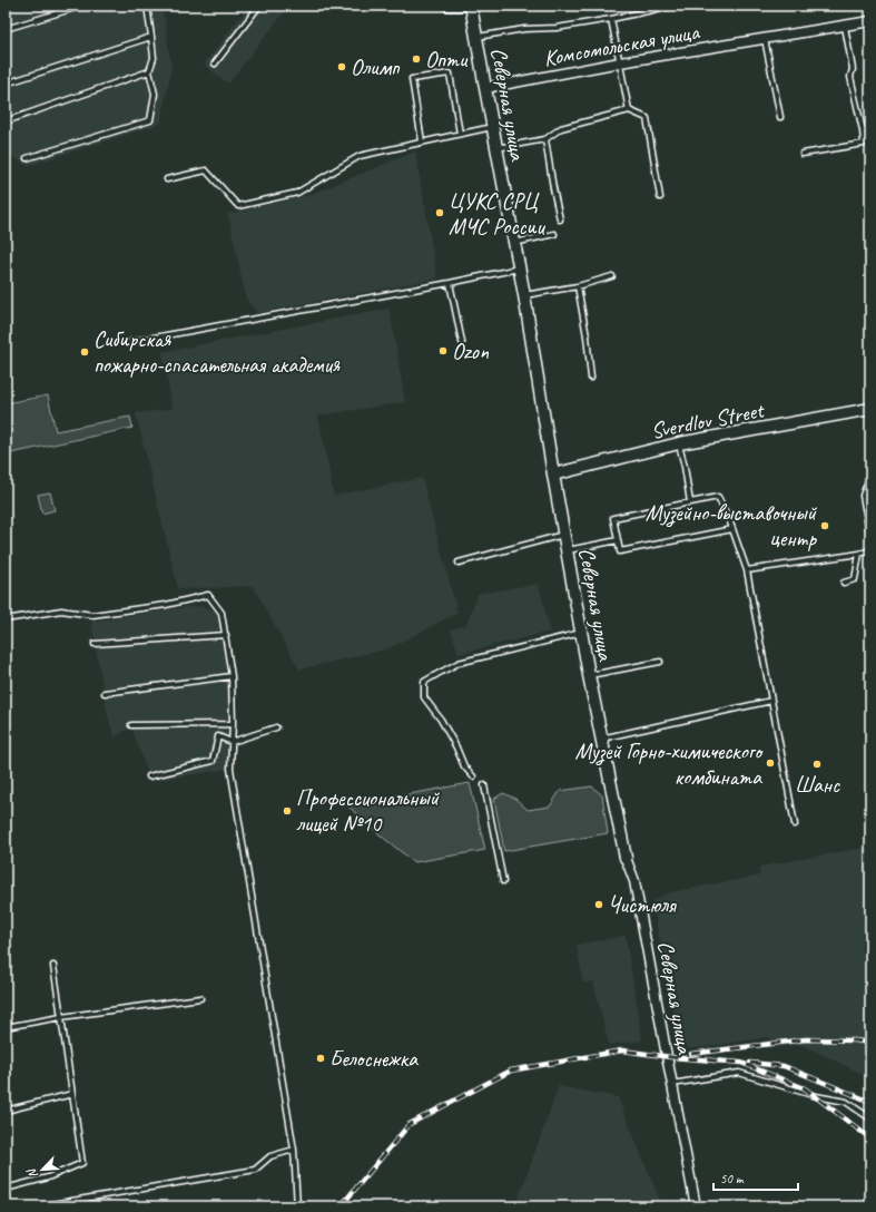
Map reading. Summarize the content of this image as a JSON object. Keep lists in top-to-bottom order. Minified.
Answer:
{"streets":{"street":["Комсомольская улица","Северная улица","Sverdlov Street"]},"crossings":[["Комсомольская улица","Северная улица"],["Северная улица","Sverdlov Street"]],"places":["Опти","Олимп","ЦУКС СРЦ МЧС России","Ozon","Сибирская пожарно-спасательная академия","Музейно-выставочный центр","Музей Горно-химического комбината","Шанс","Профессиональный лицей №10","Чистюля","Белоснежка"],"scale_bar":"50 m","north":"bottom left"}
